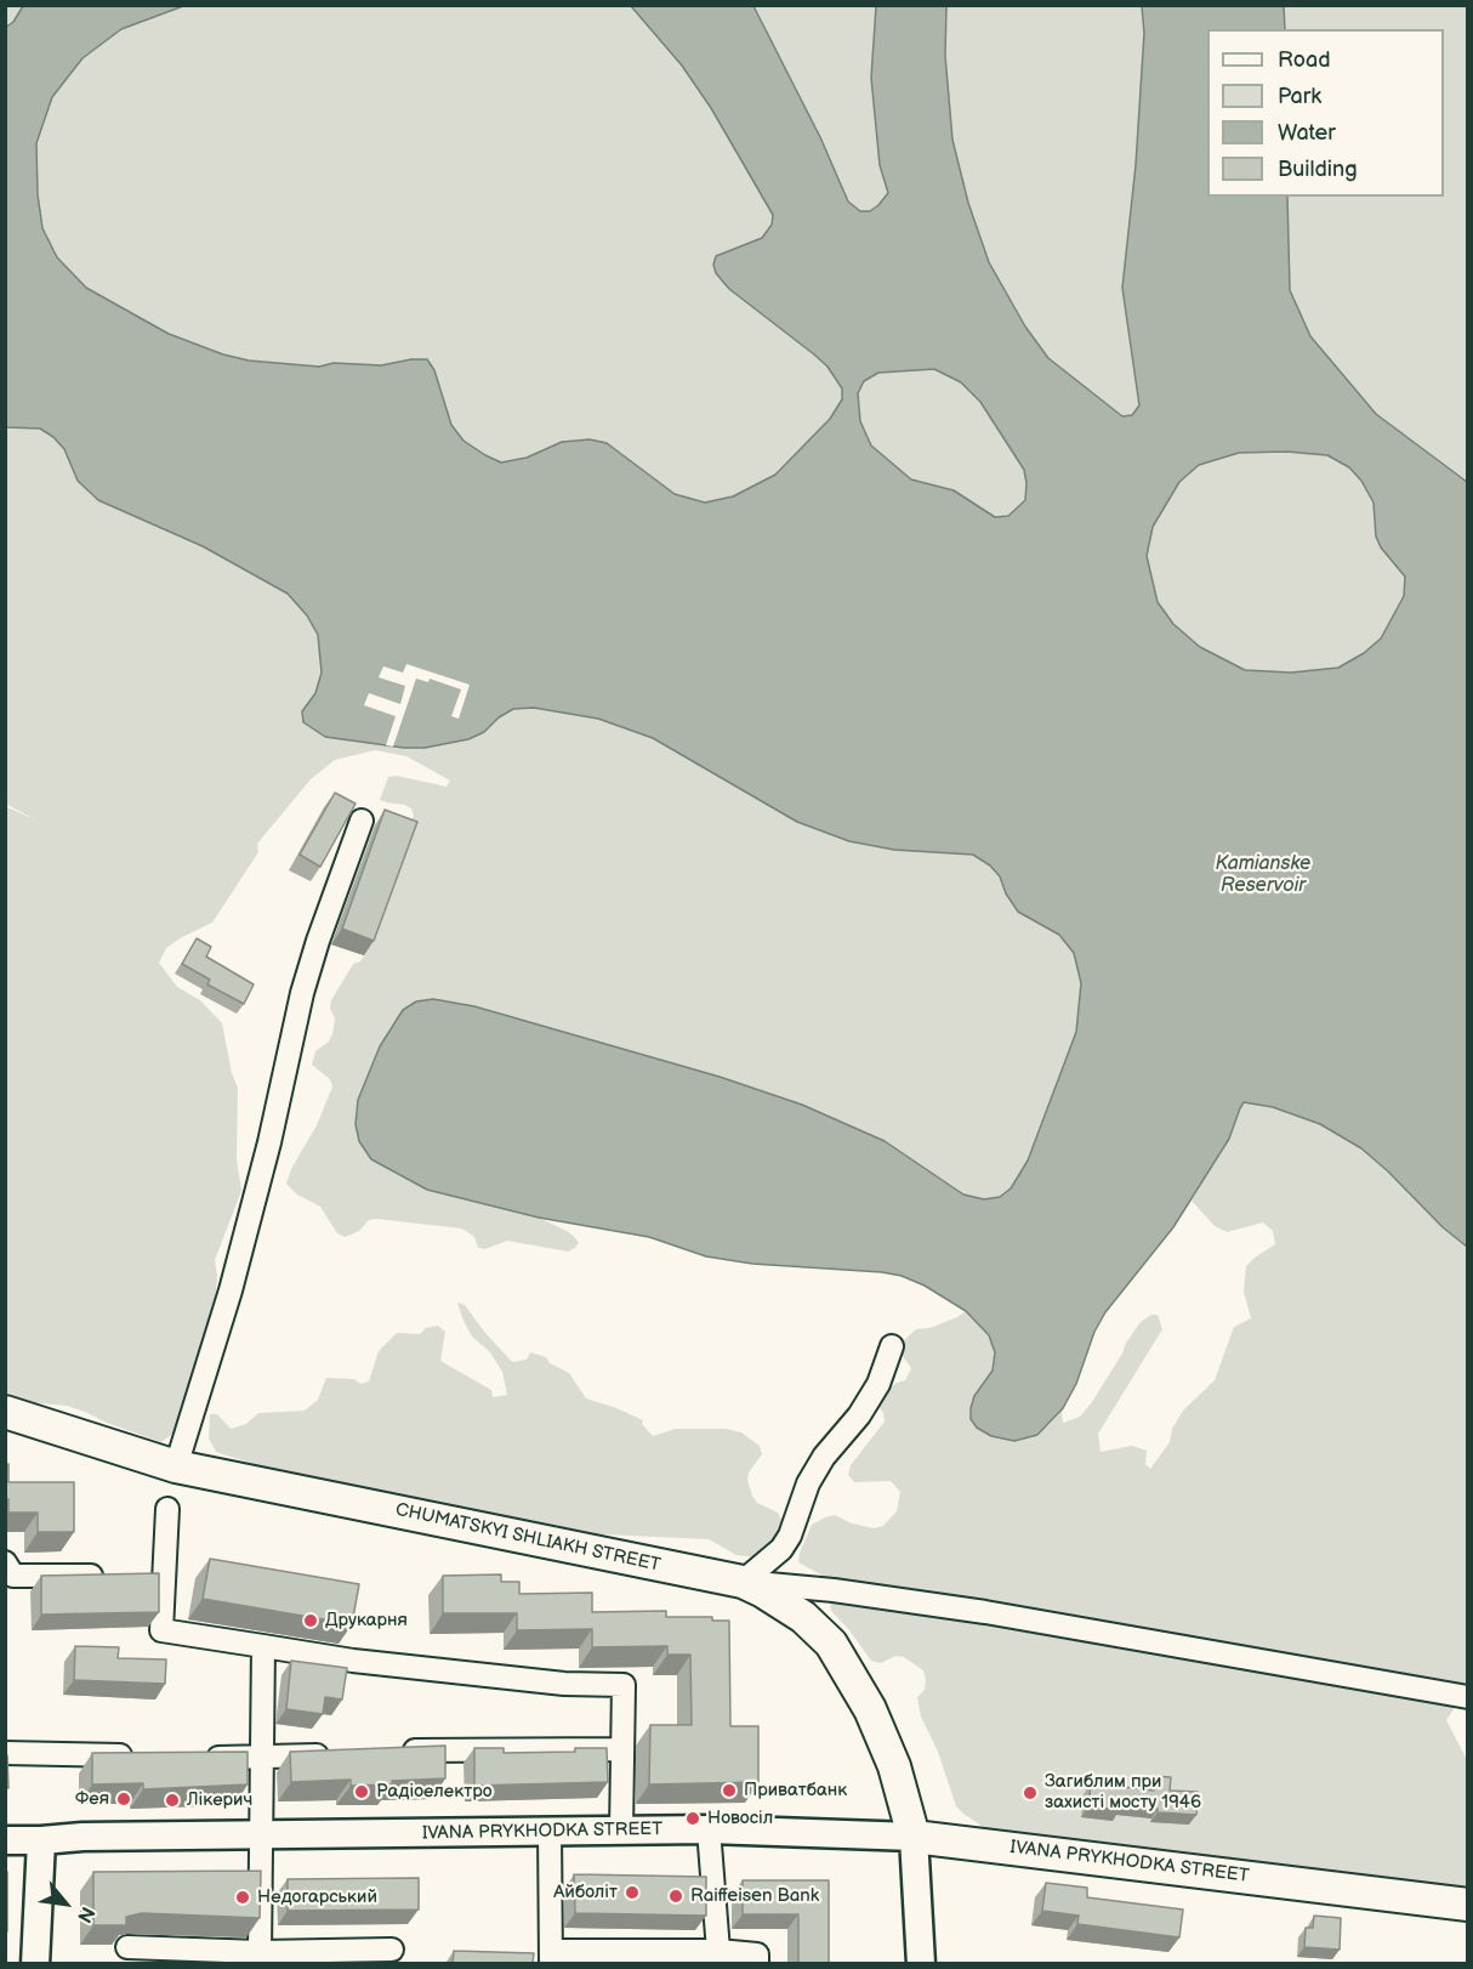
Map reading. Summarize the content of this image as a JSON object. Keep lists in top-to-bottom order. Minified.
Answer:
{"streets":{"highway":["CHUMATSKYI SHLIAKH STREET","IVANA PRYKHODKA STREET"]},"crossings":[["CHUMATSKYI SHLIAKH STREET","IVANA PRYKHODKA STREET"]],"water":["Kamianske Reservoir"],"places":["Друкарня","Приватбанк","Радіоелектро","Загиблим при захисті мосту 1946","Фея","Лікерич","Новосіл","Айболіт","Raiffeisen Bank","Недогарський"],"legend":["Road","Park","Water","Building"],"north":"bottom right"}
